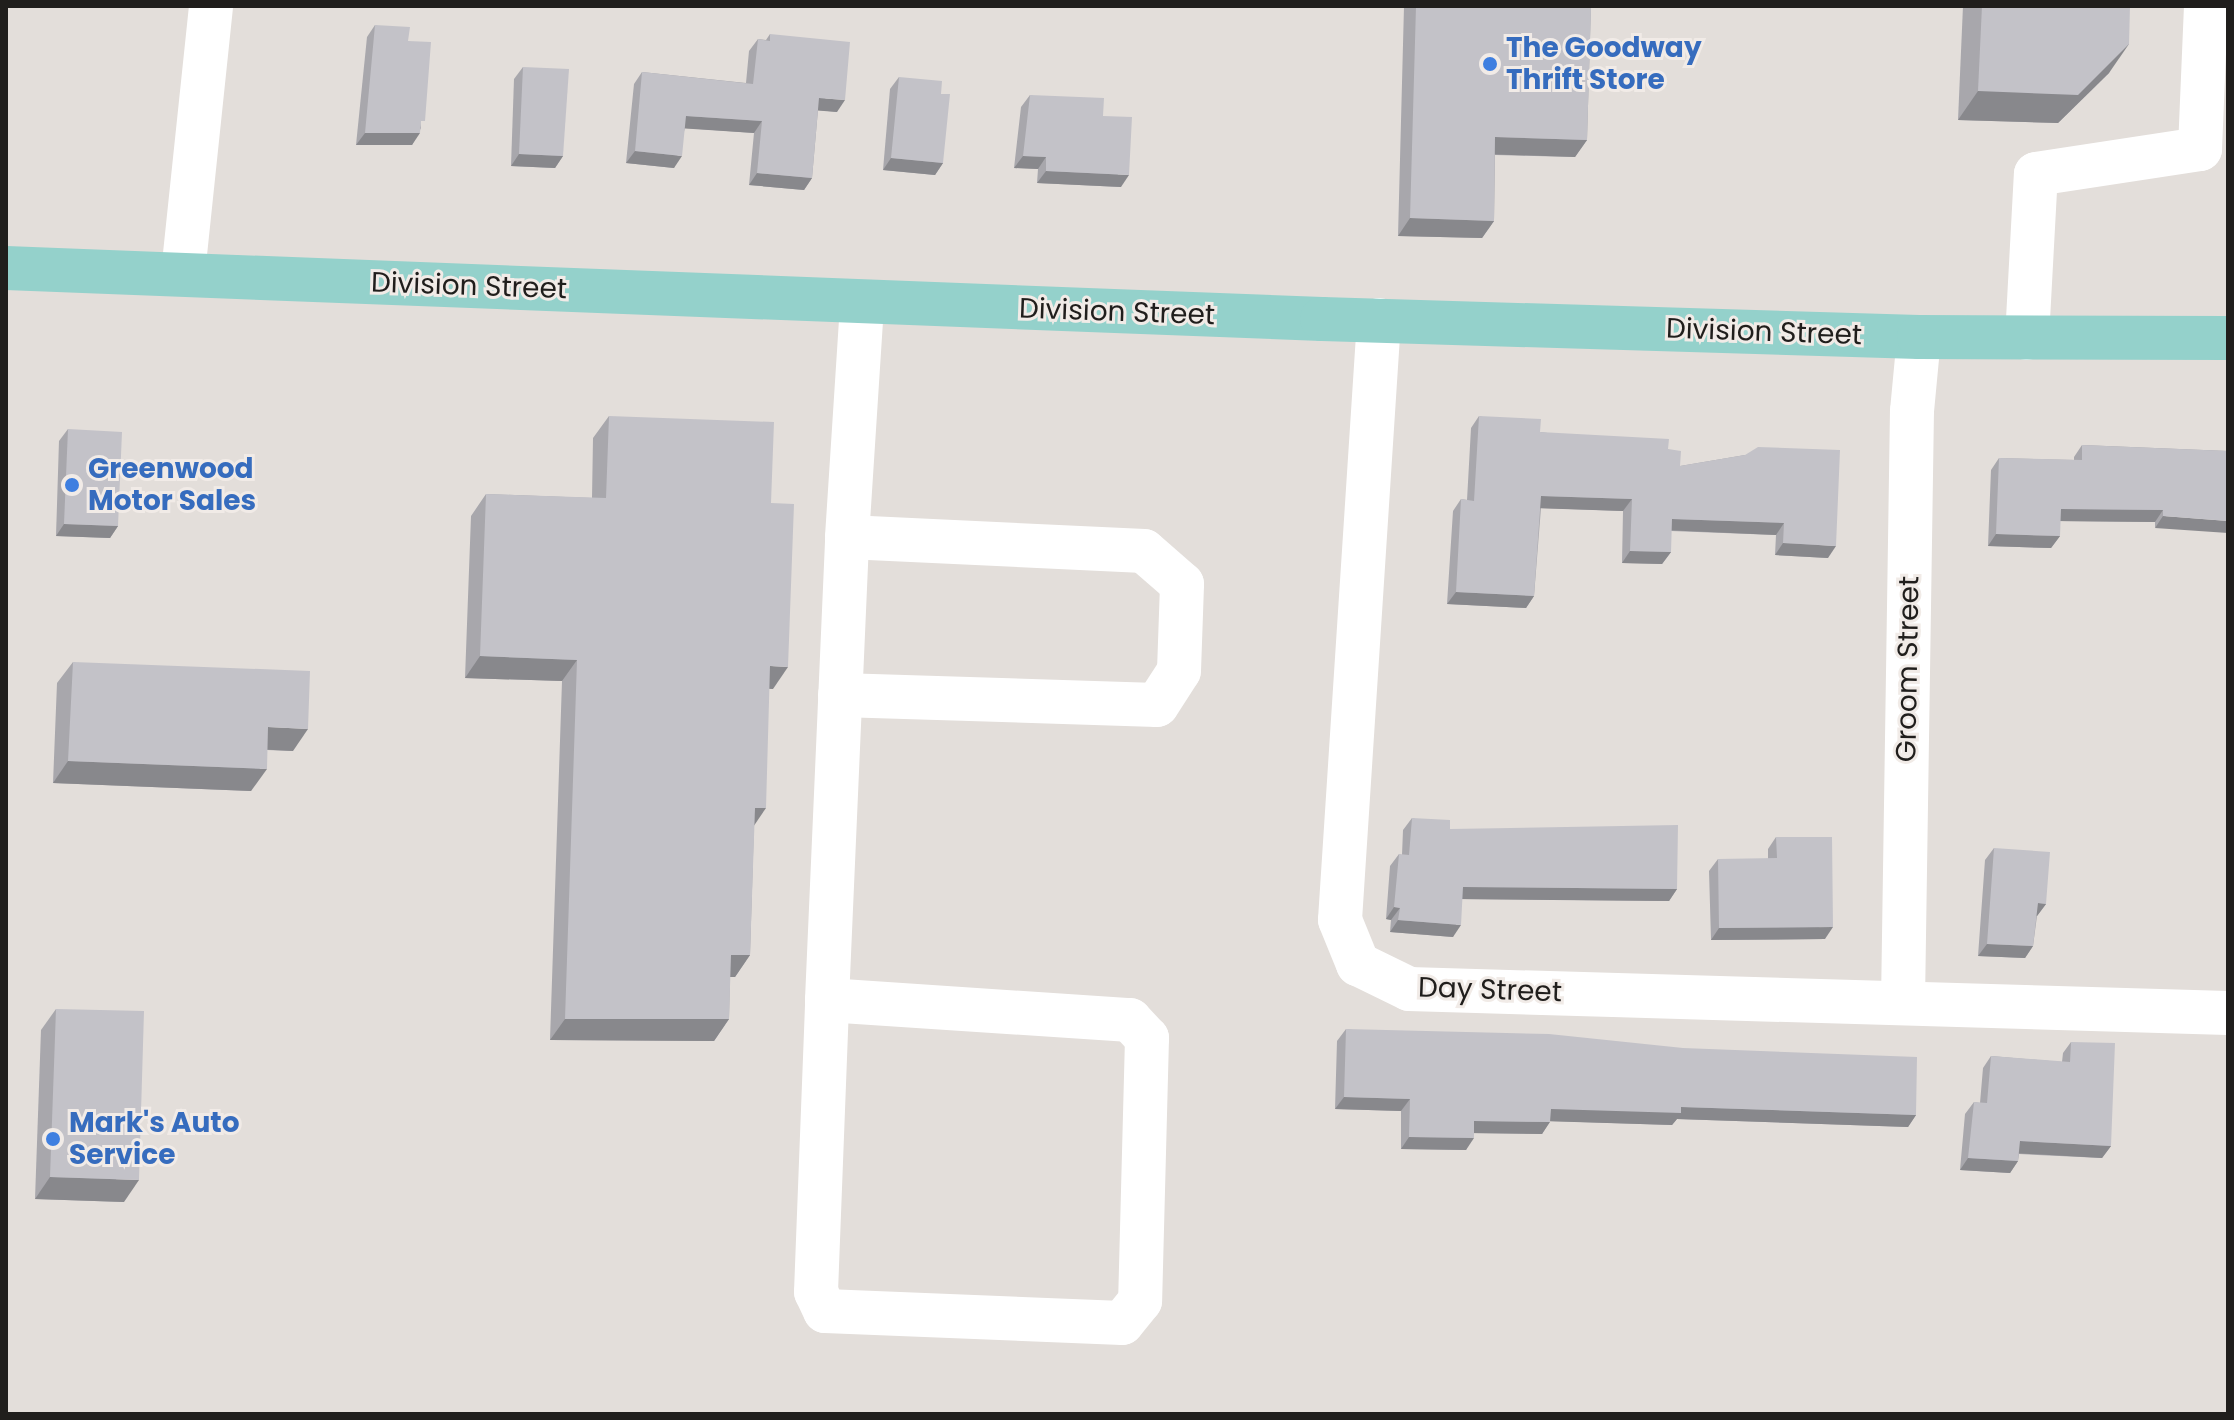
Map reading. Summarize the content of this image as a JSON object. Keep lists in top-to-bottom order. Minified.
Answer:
{"streets":{"main road":["Division Street"],"street":["Groom Street","Day Street"]},"crossings":[["Division Street","Groom Street"],["Division Street","Day Street"],["Groom Street","Day Street"]],"places":["The Goodway Thrift Store","Greenwood Motor Sales","Mark's Auto Service"]}
